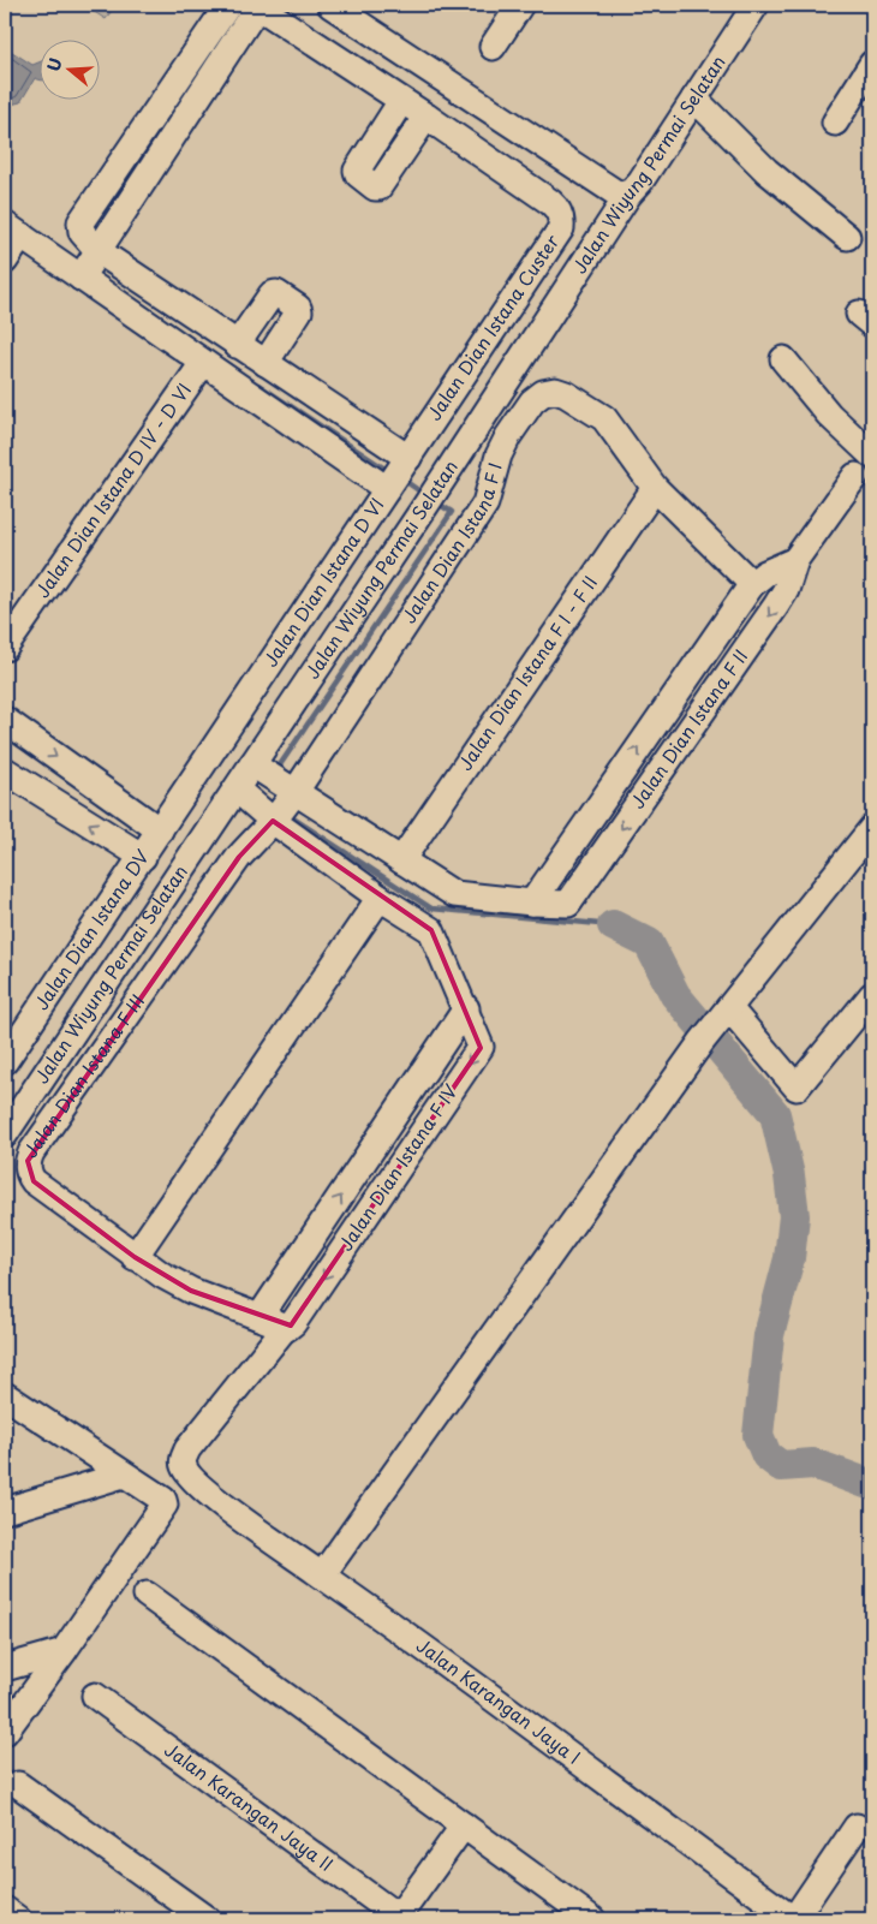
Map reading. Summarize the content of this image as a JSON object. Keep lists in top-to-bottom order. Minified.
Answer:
{"streets":{"street":["Jalan Wiyung Permai Selatan","Jalan Dian Istana Custer","Jalan Dian Istana D IV - D VI","Jalan Dian Istana F I","Jalan Dian Istana D VI","Jalan Dian Istana F I - F II","Jalan Dian Istana F II","Jalan Dian Istana DV","Jalan Dian Istana F III","Jalan Dian Istana F IV","Jalan Karangan Jaya I","Jalan Karangan Jaya II"]},"crossings":[["Jalan Wiyung Permai Selatan","Jalan Dian Istana F II"],["Jalan Wiyung Permai Selatan","Jalan Dian Istana F IV"],["Jalan Dian Istana Custer","Jalan Dian Istana D VI"],["Jalan Dian Istana D IV - D VI","Jalan Dian Istana D VI"],["Jalan Dian Istana F I","Jalan Dian Istana F I - F II"],["Jalan Dian Istana F I","Jalan Dian Istana F II"],["Jalan Dian Istana F I","Jalan Dian Istana F III"],["Jalan Dian Istana F I","Jalan Dian Istana F IV"],["Jalan Dian Istana D VI","Jalan Dian Istana DV"],["Jalan Dian Istana F I - F II","Jalan Dian Istana F II"],["Jalan Dian Istana F II","Jalan Dian Istana F III"],["Jalan Dian Istana F II","Jalan Dian Istana F IV"],["Jalan Dian Istana F III","Jalan Dian Istana F IV"],["Jalan Dian Istana F III","Jalan Karangan Jaya I"],["Jalan Dian Istana F IV","Jalan Karangan Jaya I"]],"north":"left"}
